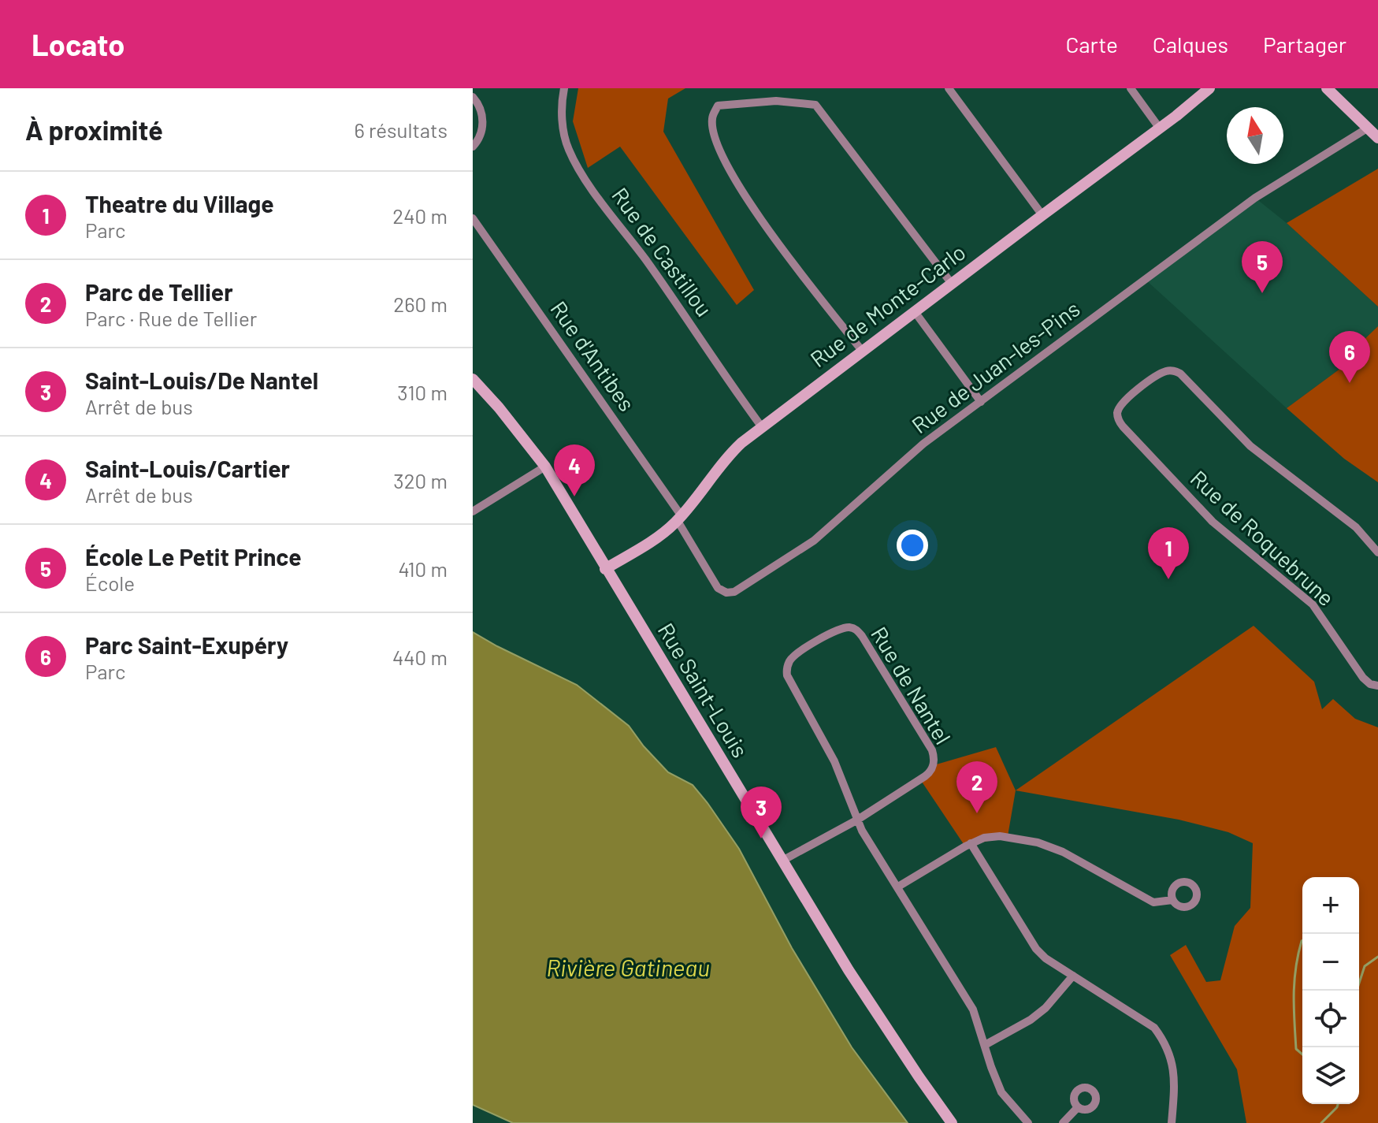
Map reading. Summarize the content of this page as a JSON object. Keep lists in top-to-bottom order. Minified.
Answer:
{"streets":{"main road":["Rue de Monte-Carlo","Rue Saint-Louis"],"street":["Rue de Castillou","Rue d'Antibes","Rue de Juan-les-Pins","Rue de Roquebrune","Rue de Nantel"]},"crossings":[["Rue de Castillou","Rue de Monte-Carlo"],["Rue de Monte-Carlo","Rue d'Antibes"],["Rue de Monte-Carlo","Rue de Juan-les-Pins"],["Rue de Monte-Carlo","Rue Saint-Louis"],["Rue d'Antibes","Rue de Juan-les-Pins"],["Rue de Nantel","Rue Saint-Louis"]],"water":["Rivière Gatineau"],"north":"top","page":{"header":"Locato","nav":["Carte","Calques","Partager"],"heading":["À proximité","6 résultats"],"list":[{"mark":"1","name":"Theatre du Village","note":"Parc","value":"240 m"},{"mark":"2","name":"Parc de Tellier","note":"Parc · Rue de Tellier","value":"260 m"},{"mark":"3","name":"Saint-Louis/De Nantel","note":"Arrêt de bus","value":"310 m"},{"mark":"4","name":"Saint-Louis/Cartier","note":"Arrêt de bus","value":"320 m"},{"mark":"5","name":"École Le Petit Prince","note":"École","value":"410 m"},{"mark":"6","name":"Parc Saint-Exupéry","note":"Parc","value":"440 m"}],"pins":["5","6","4","1","2","3"],"map_buttons":["+","−"]}}
